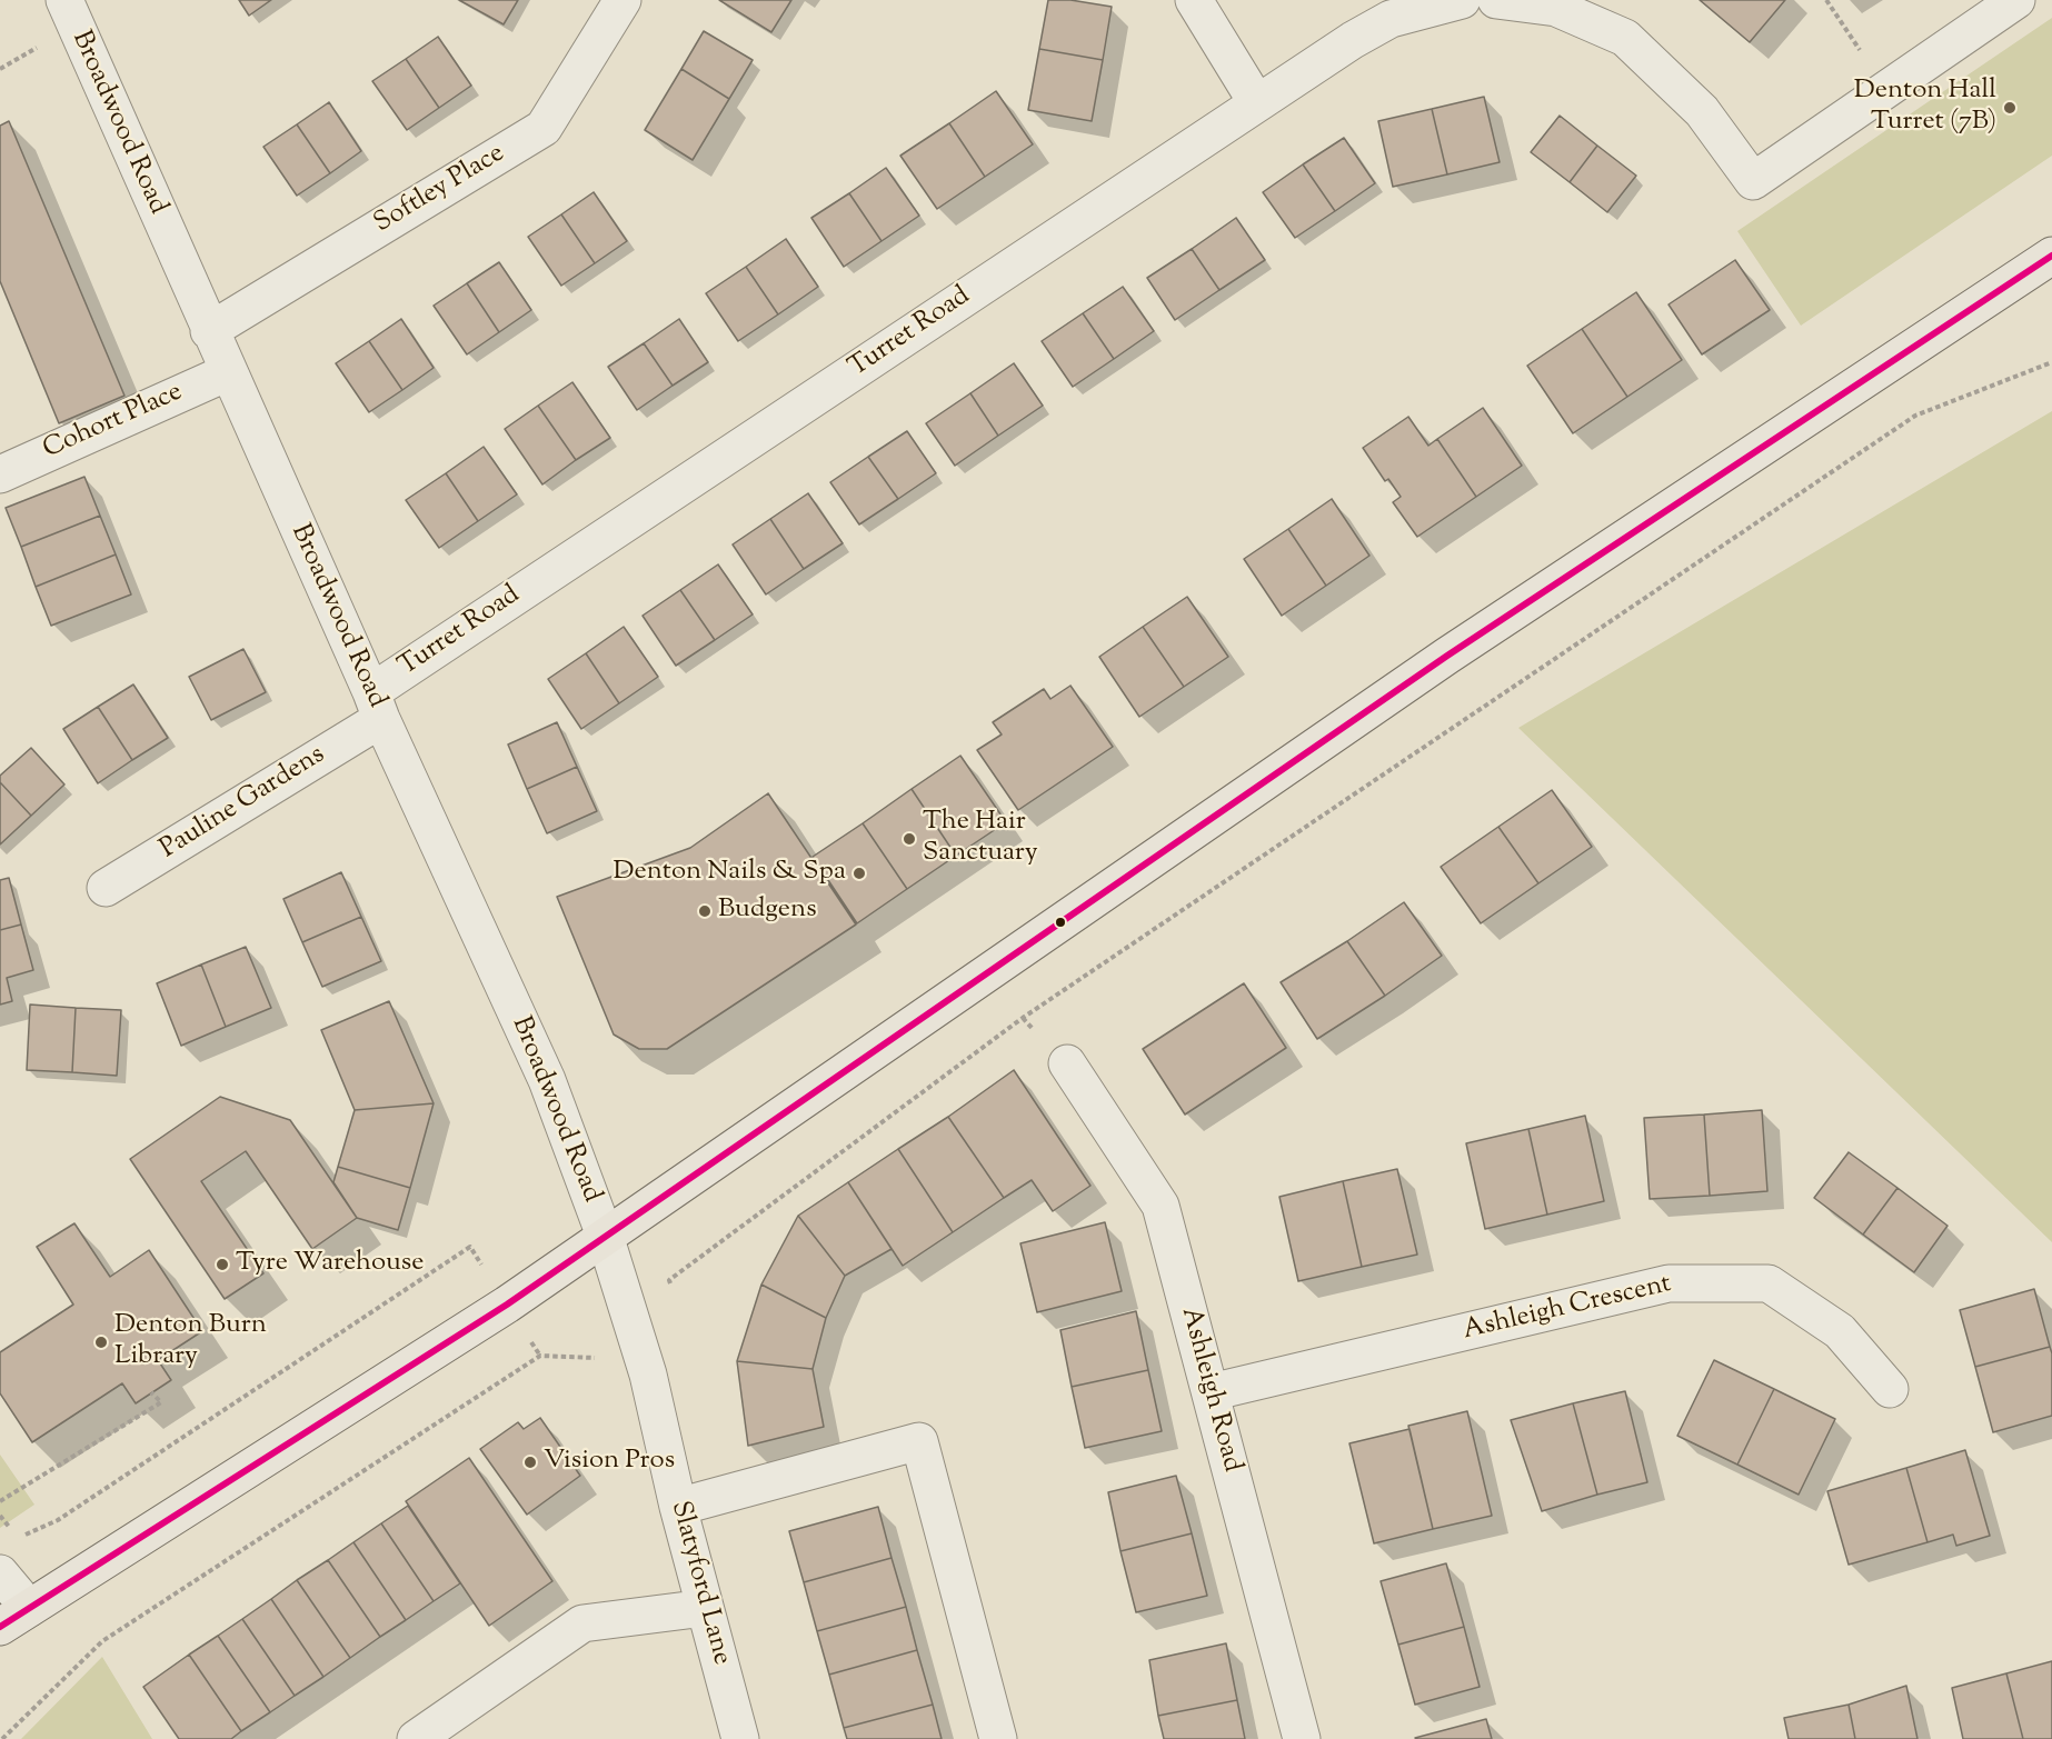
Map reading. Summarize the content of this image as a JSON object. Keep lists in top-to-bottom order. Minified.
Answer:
{"streets":{"street":["Broadwood Road","Softley Place","Turret Road","Cohort Place","Pauline Gardens","Ashleigh Crescent","Ashleigh Road","Slatyford Lane"]},"crossings":[["Broadwood Road","Softley Place"],["Broadwood Road","Turret Road"],["Broadwood Road","Cohort Place"],["Broadwood Road","Pauline Gardens"],["Broadwood Road","Slatyford Lane"],["Turret Road","Pauline Gardens"],["Ashleigh Crescent","Ashleigh Road"]],"places":["Denton Hall Turret (7B)","The Hair Sanctuary","Denton Nails & Spa","Budgens","Tyre Warehouse","Denton Burn Library","Vision Pros"]}
